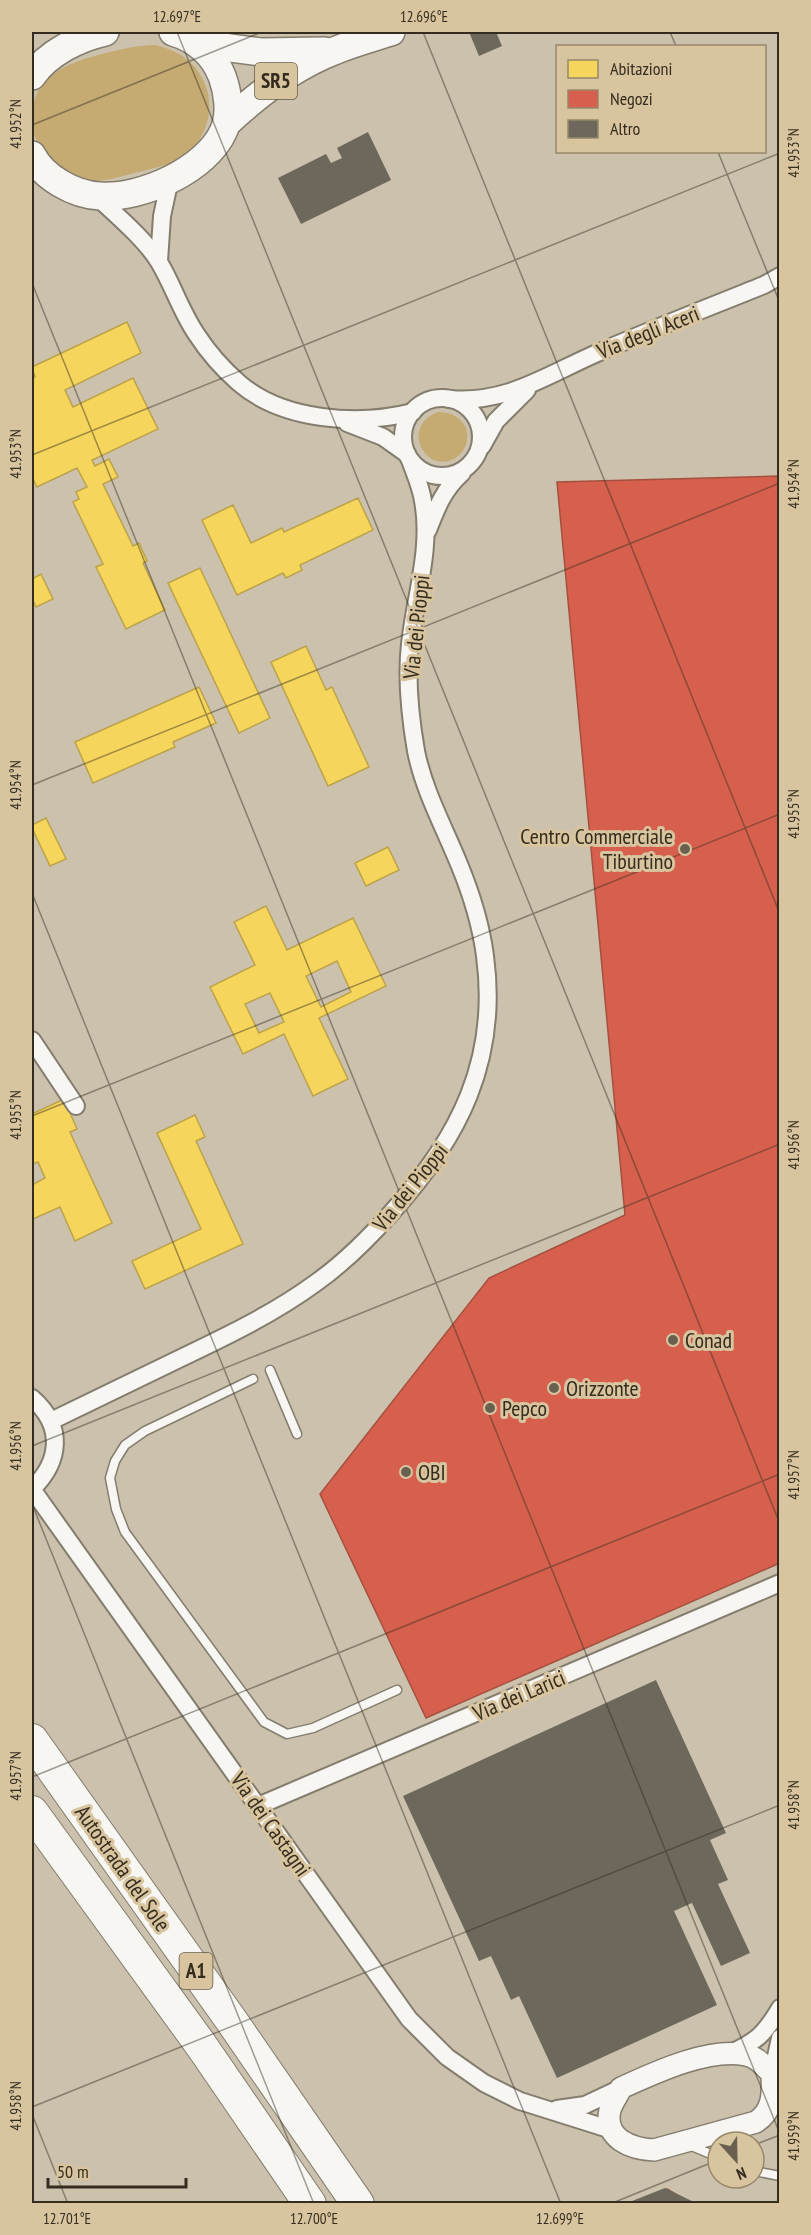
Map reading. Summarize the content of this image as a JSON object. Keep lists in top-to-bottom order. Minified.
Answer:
{"streets":{"highway":["Autostrada del Sole","A1"],"main road":["SR5"],"street":["Via degli Aceri","Via dei Pioppi","Via dei Larici","Via dei Castagni"]},"crossings":[["Via degli Aceri","Via dei Pioppi"],["Via dei Pioppi","Via dei Castagni"],["Via dei Larici","Via dei Castagni"]],"places":["Centro Commerciale Tiburtino","Conad","Orizzonte","Pepco","OBI"],"legend":["Abitazioni","Negozi","Altro"],"scale_bar":"50 m","north":"bottom","coordinates":["12.697°E","12.696°E","41.952°N","41.953°N","41.954°N","41.955°N","41.956°N","41.957°N","41.958°N","41.959°N","12.701°E","12.700°E","12.699°E"]}
